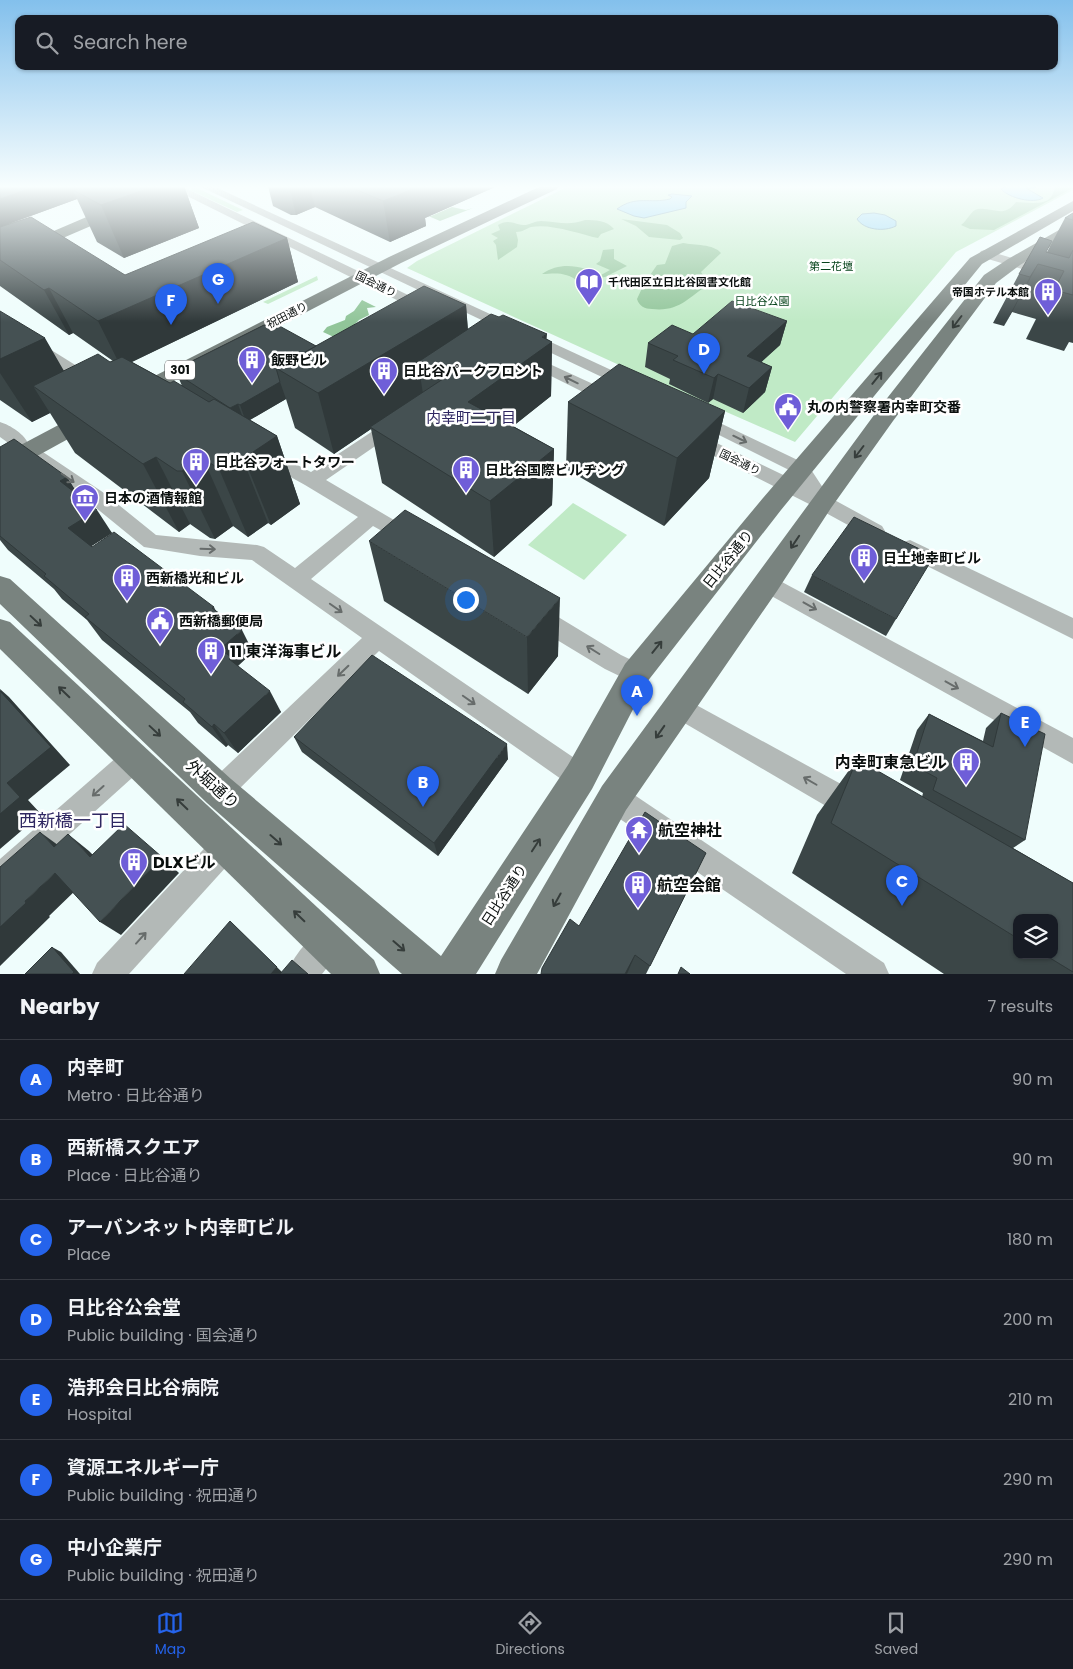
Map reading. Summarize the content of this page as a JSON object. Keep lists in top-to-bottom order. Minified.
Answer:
{"streets":{"main road":["祝田通り","301","日比谷通り","外堀通り"],"street":["国会通り"]},"crossings":[["国会通り","祝田通り"],["国会通り","日比谷通り"]],"districts":["内幸町二丁目","西新橋一丁目"],"parks":["第二花壇","日比谷公園"],"places":{"library":["千代田区立日比谷図書文化館"],"building":["帝国ホテル本館","飯野ビル","日比谷パークフロント","日比谷フォートタワー","日比谷国際ビルヂング","日土地幸町ビル","西新橋光和ビル","11 東洋海事ビル","内幸町東急ビル","DLXビル","航空会館"],"public building":["丸の内警察署内幸町交番","西新橋郵便局"],"museum":["日本の酒情報館"],"temple":["航空神社"]},"page":{"search":"Search here","pins":["G","F","D","A","E","B","C"],"heading":["Nearby","7 results"],"list":[{"mark":"A","name":"内幸町","note":"Metro · 日比谷通り","value":"90 m"},{"mark":"B","name":"西新橋スクエア","note":"Place · 日比谷通り","value":"90 m"},{"mark":"C","name":"アーバンネット内幸町ビル","note":"Place","value":"180 m"},{"mark":"D","name":"日比谷公会堂","note":"Public building · 国会通り","value":"200 m"},{"mark":"E","name":"浩邦会日比谷病院","note":"Hospital","value":"210 m"},{"mark":"F","name":"資源エネルギー庁","note":"Public building · 祝田通り","value":"290 m"},{"mark":"G","name":"中小企業庁","note":"Public building · 祝田通り","value":"290 m"}],"nav":["Map","Directions","Saved"]}}
